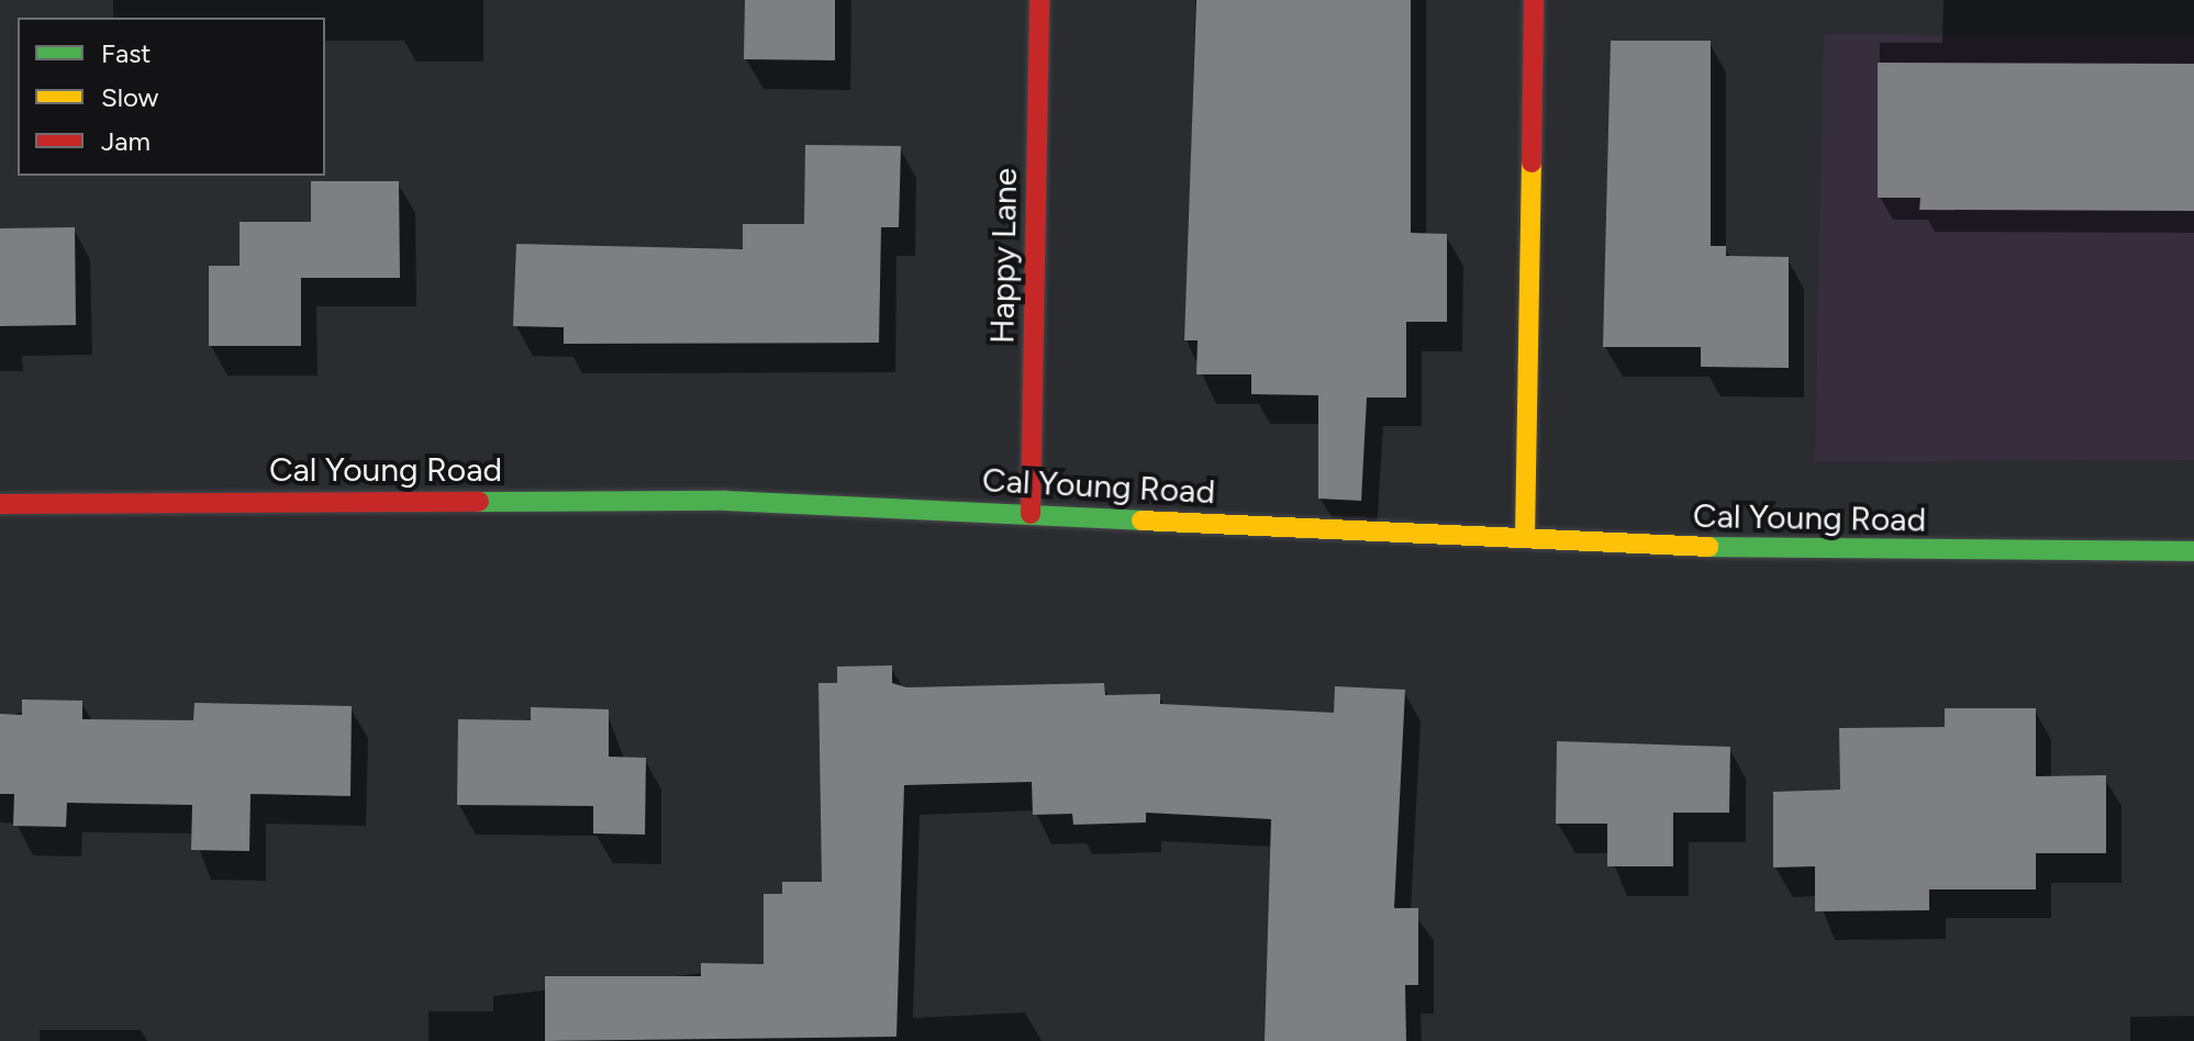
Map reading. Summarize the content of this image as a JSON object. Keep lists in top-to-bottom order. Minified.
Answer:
{"streets":{"main road":["Happy Lane","Cal Young Road"]},"crossings":[["Happy Lane","Cal Young Road"]],"legend":["Fast","Slow","Jam"]}
